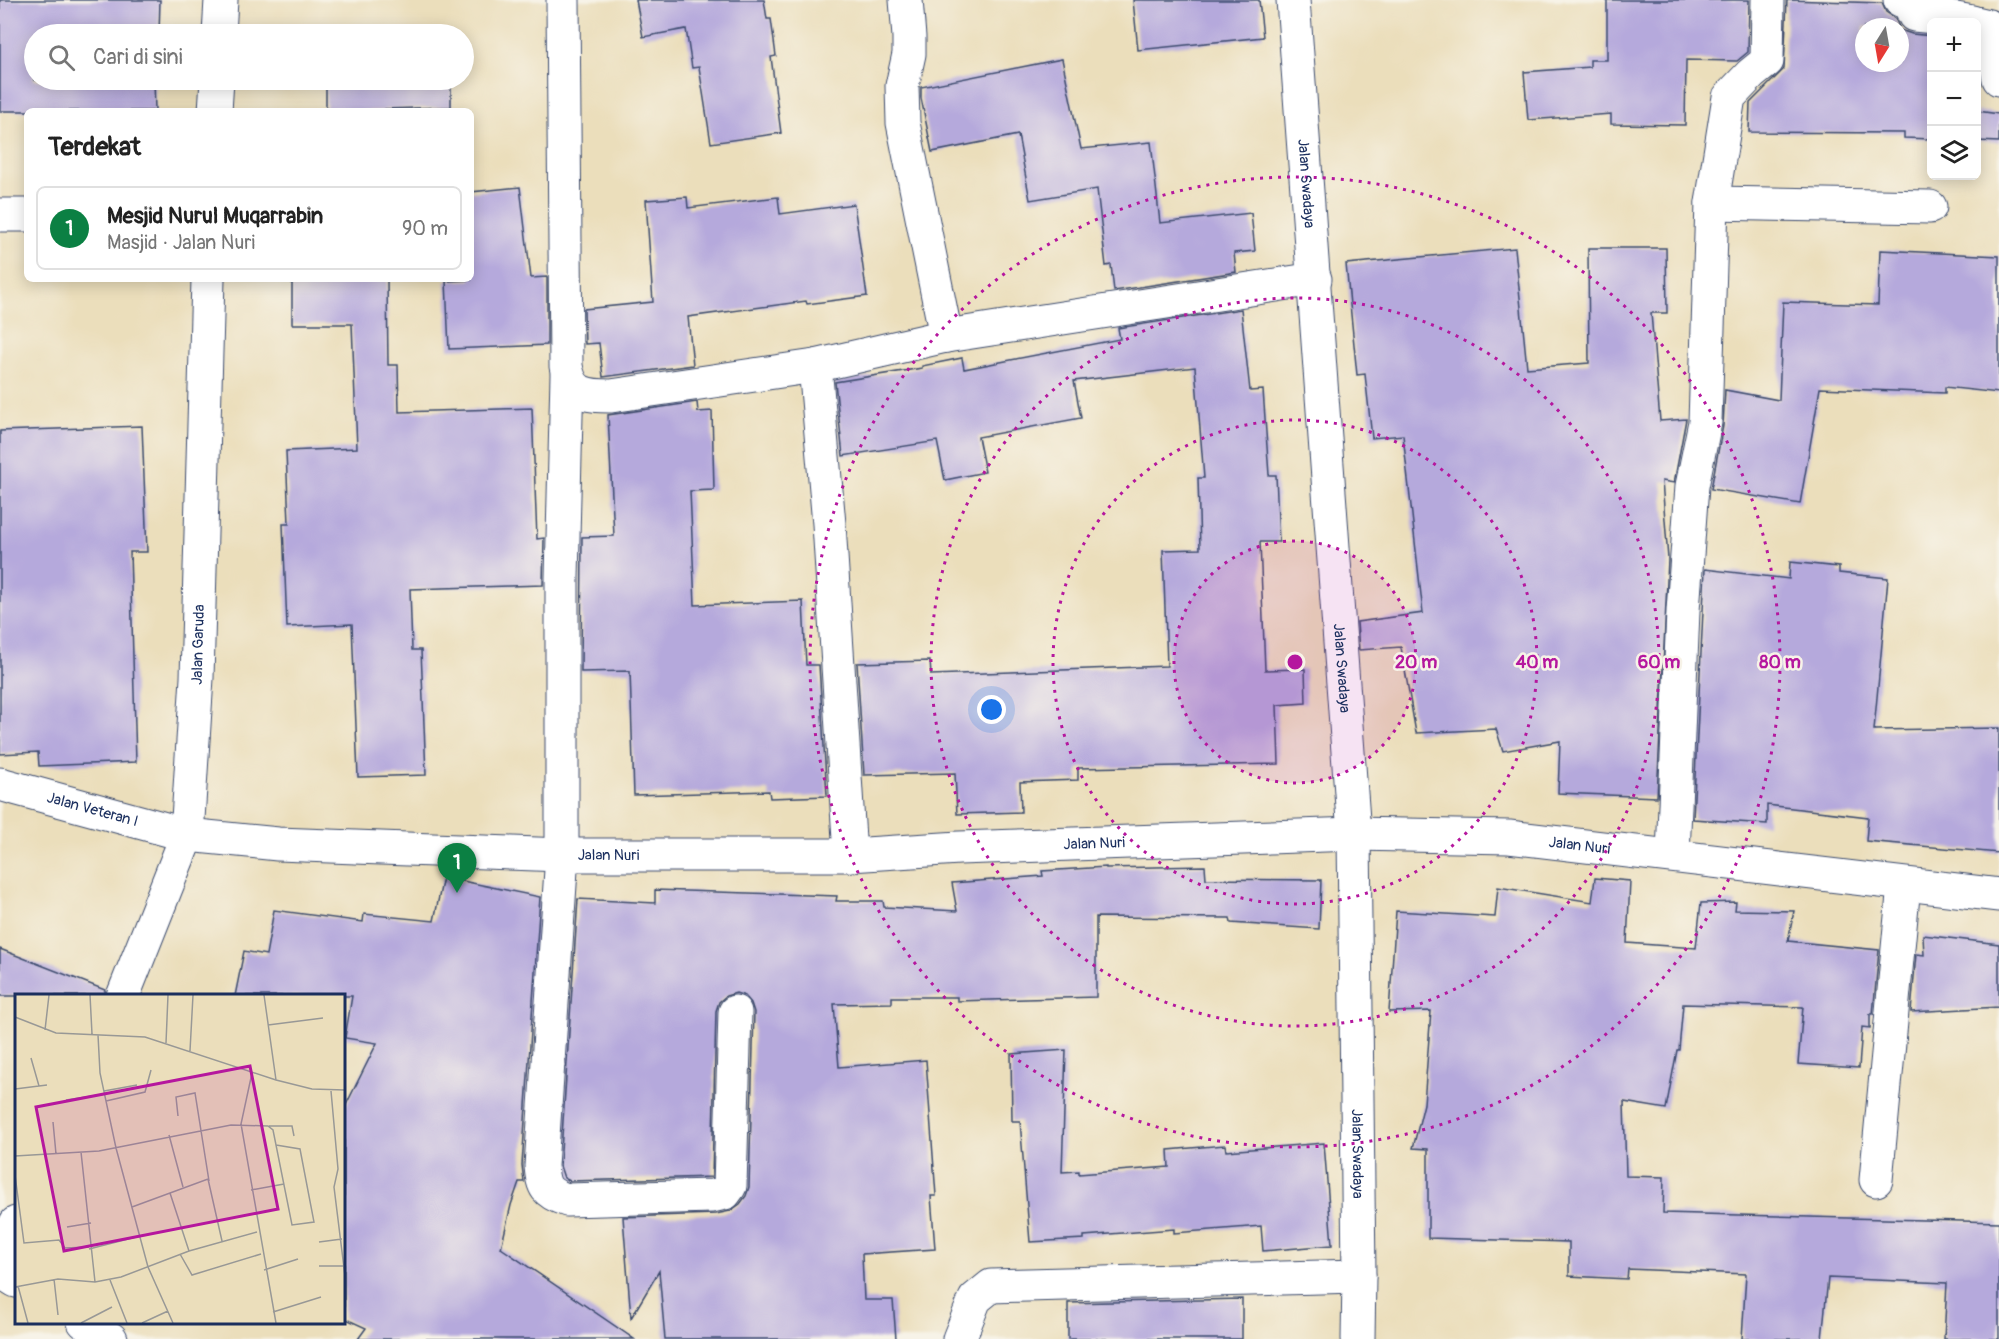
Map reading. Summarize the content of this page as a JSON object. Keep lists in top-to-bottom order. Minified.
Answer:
{"streets":{"street":["Jalan Swadaya","Jalan Garuda","Jalan Veteran I","Jalan Nuri"]},"crossings":[["Jalan Swadaya","Jalan Nuri"],["Jalan Garuda","Jalan Veteran I"],["Jalan Garuda","Jalan Nuri"],["Jalan Veteran I","Jalan Nuri"]],"north":"bottom","page":{"map_buttons":["+","−"],"search":"Cari di sini","heading":"Terdekat","list":[{"mark":"1","name":"Mesjid Nurul Muqarrabin","note":"Masjid · Jalan Nuri","value":"90 m"}],"pins":"1"},"rings":["20 m","40 m","60 m","80 m"]}
